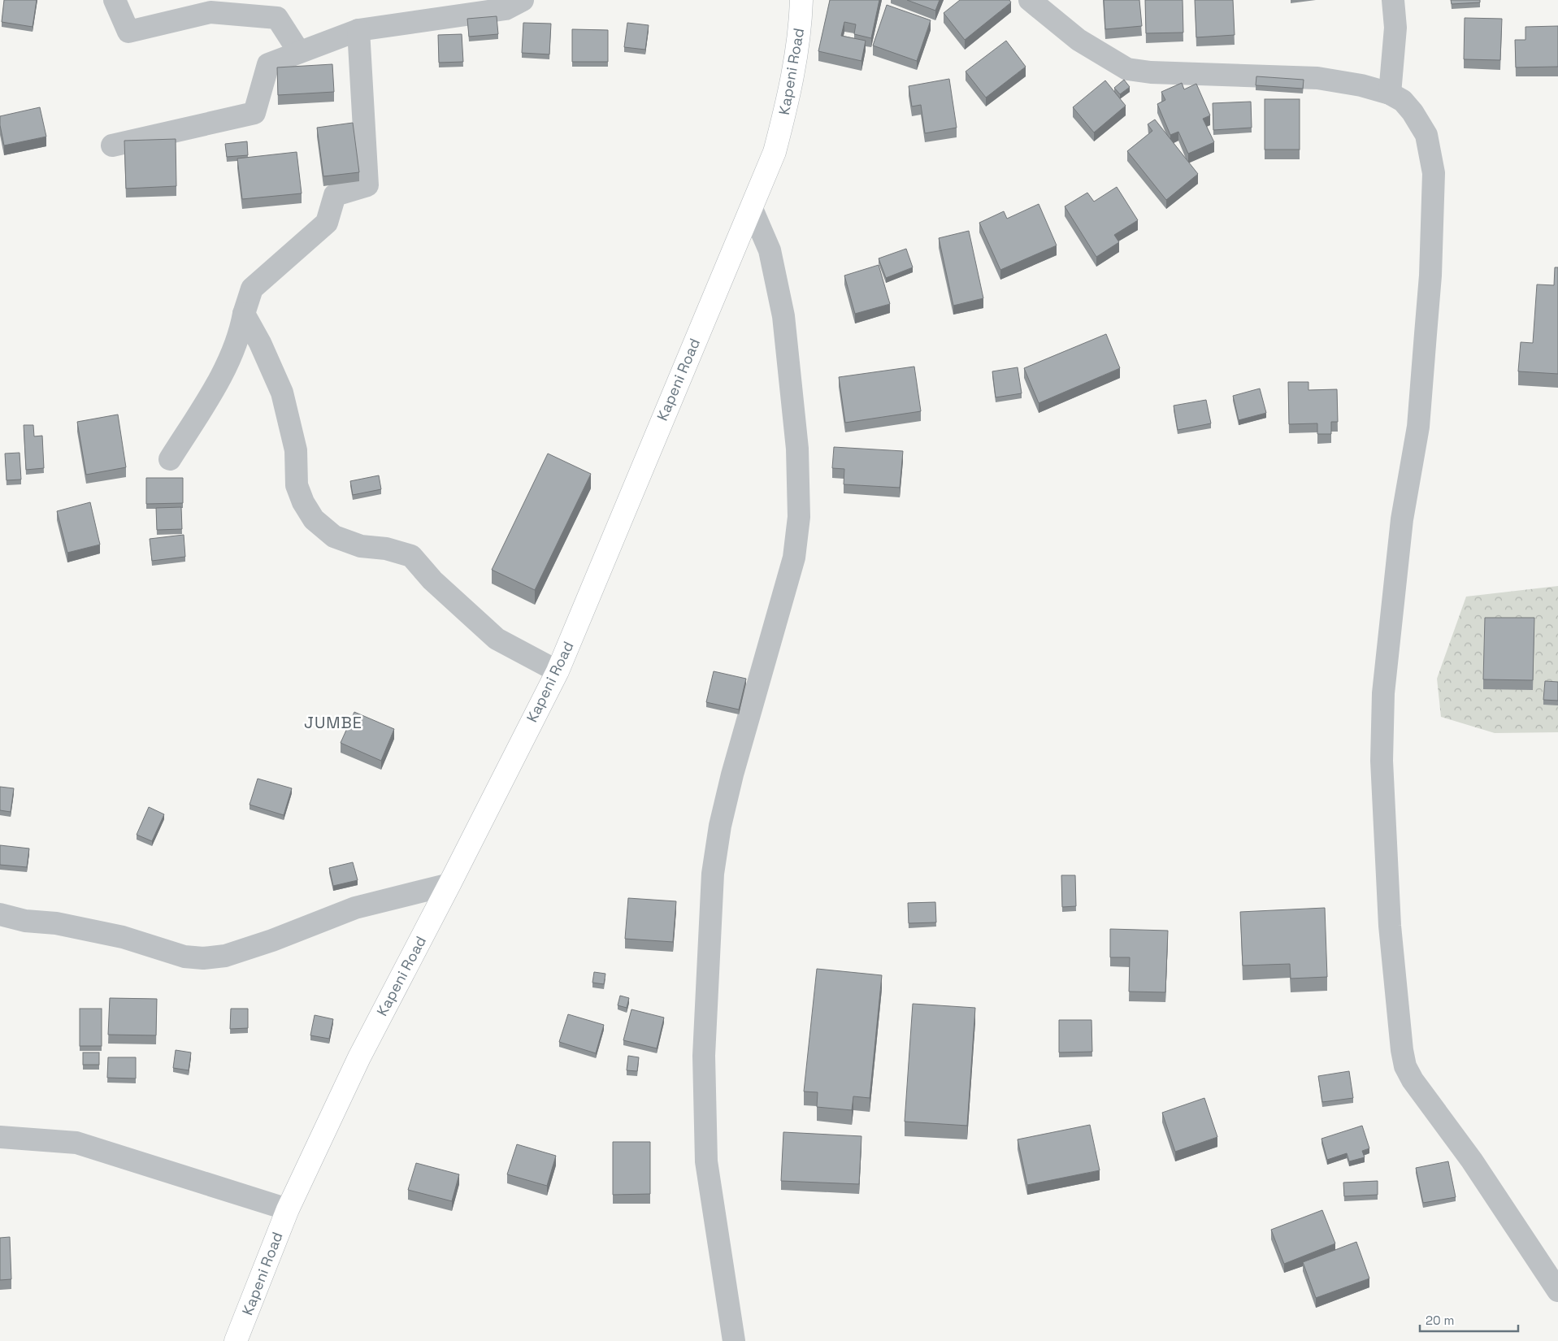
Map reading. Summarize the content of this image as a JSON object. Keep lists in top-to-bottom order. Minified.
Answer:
{"streets":{"main road":["Kapeni Road"]},"districts":["JUMBE"],"scale_bar":"20 m"}
